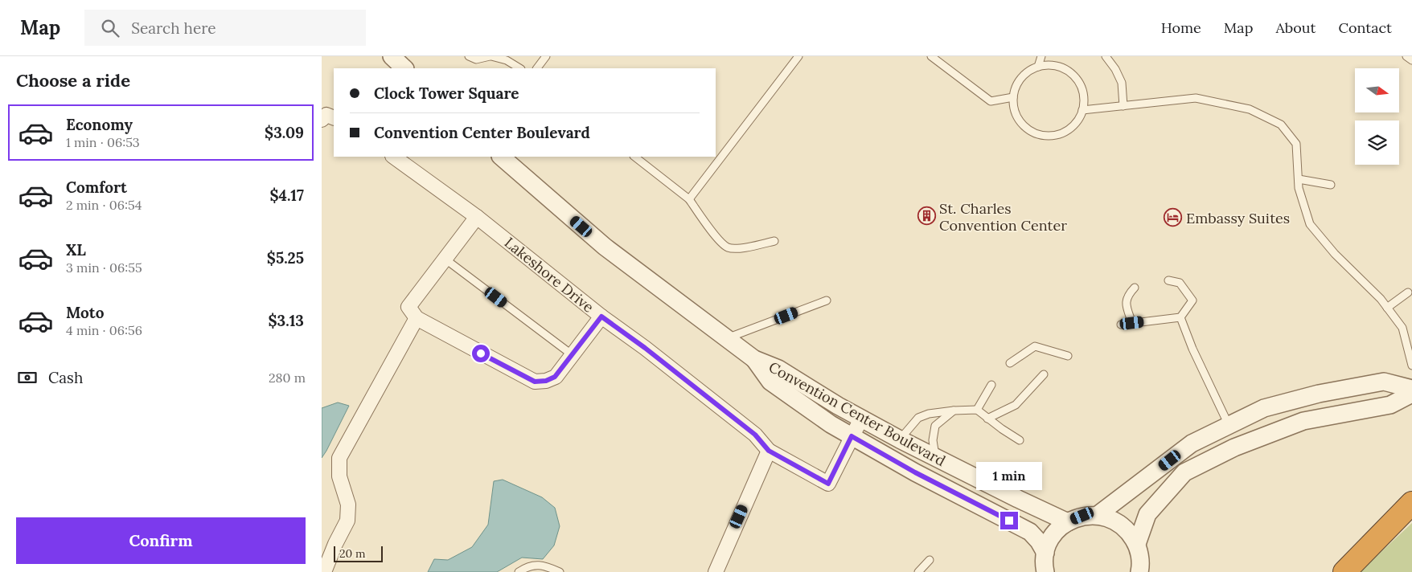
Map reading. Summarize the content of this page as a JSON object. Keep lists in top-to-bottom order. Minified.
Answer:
{"streets":{"street":["Lakeshore Drive","Convention Center Boulevard"]},"places":{"building":["St. Charles Convention Center"],"hotel":["Embassy Suites"]},"scale_bar":"20 m","north":"right","page":{"header":"Map","search":"Search here","nav":["Home","Map","About","Contact"],"heading":"Choose a ride","banner":["Clock Tower Square","Convention Center Boulevard"],"list":[{"name":"Economy","note":"1 min · 06:53","value":"$3.09"},{"name":"Comfort","note":"2 min · 06:54","value":"$4.17"},{"name":"XL","note":"3 min · 06:55","value":"$5.25"},{"name":"Moto","note":"4 min · 06:56","value":"$3.13"}],"pay":["Cash","280 m"],"bubble":"1 min","buttons":"Confirm","scale":"20 m"}}
